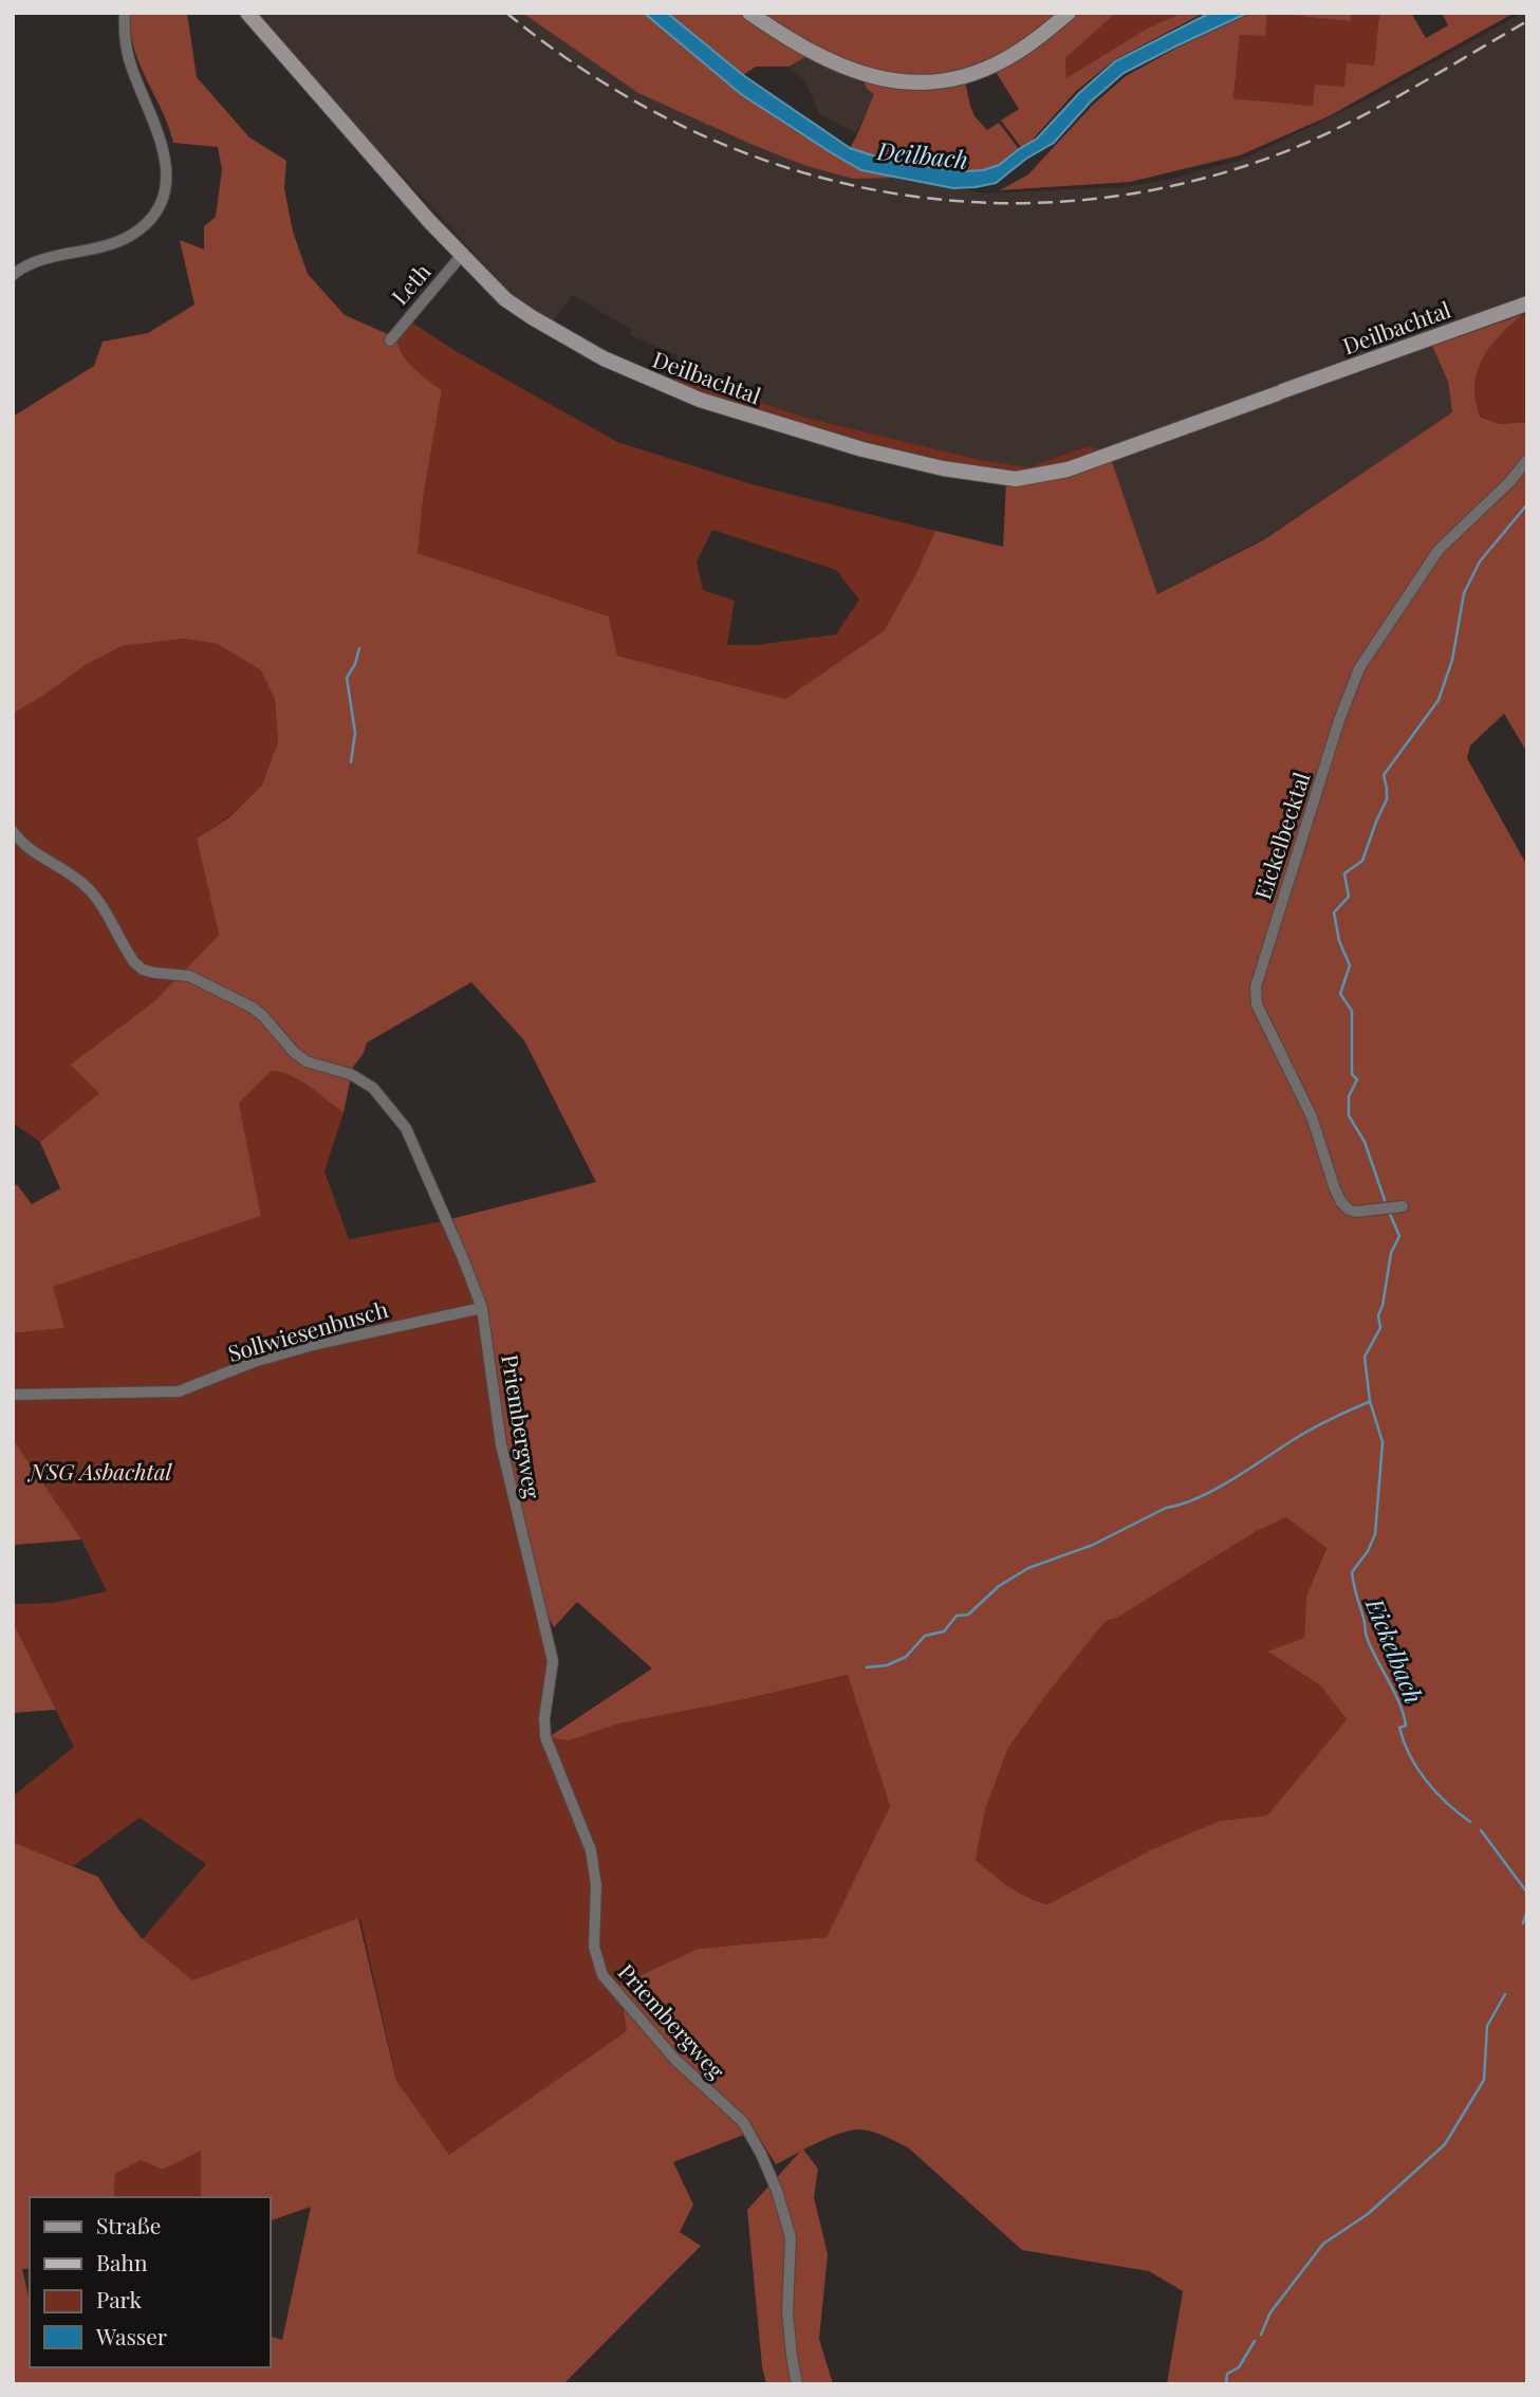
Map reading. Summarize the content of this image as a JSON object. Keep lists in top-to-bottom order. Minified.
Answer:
{"streets":{"street":["Leth","Deilbachtal","Eickelbecktal","Sollwiesenbusch","Priembergweg"]},"crossings":[["Leth","Deilbachtal"],["Sollwiesenbusch","Priembergweg"]],"water":["Deilbach","Eickelbach"],"parks":["NSG Asbachtal"],"legend":["Straße","Bahn","Park","Wasser"]}
